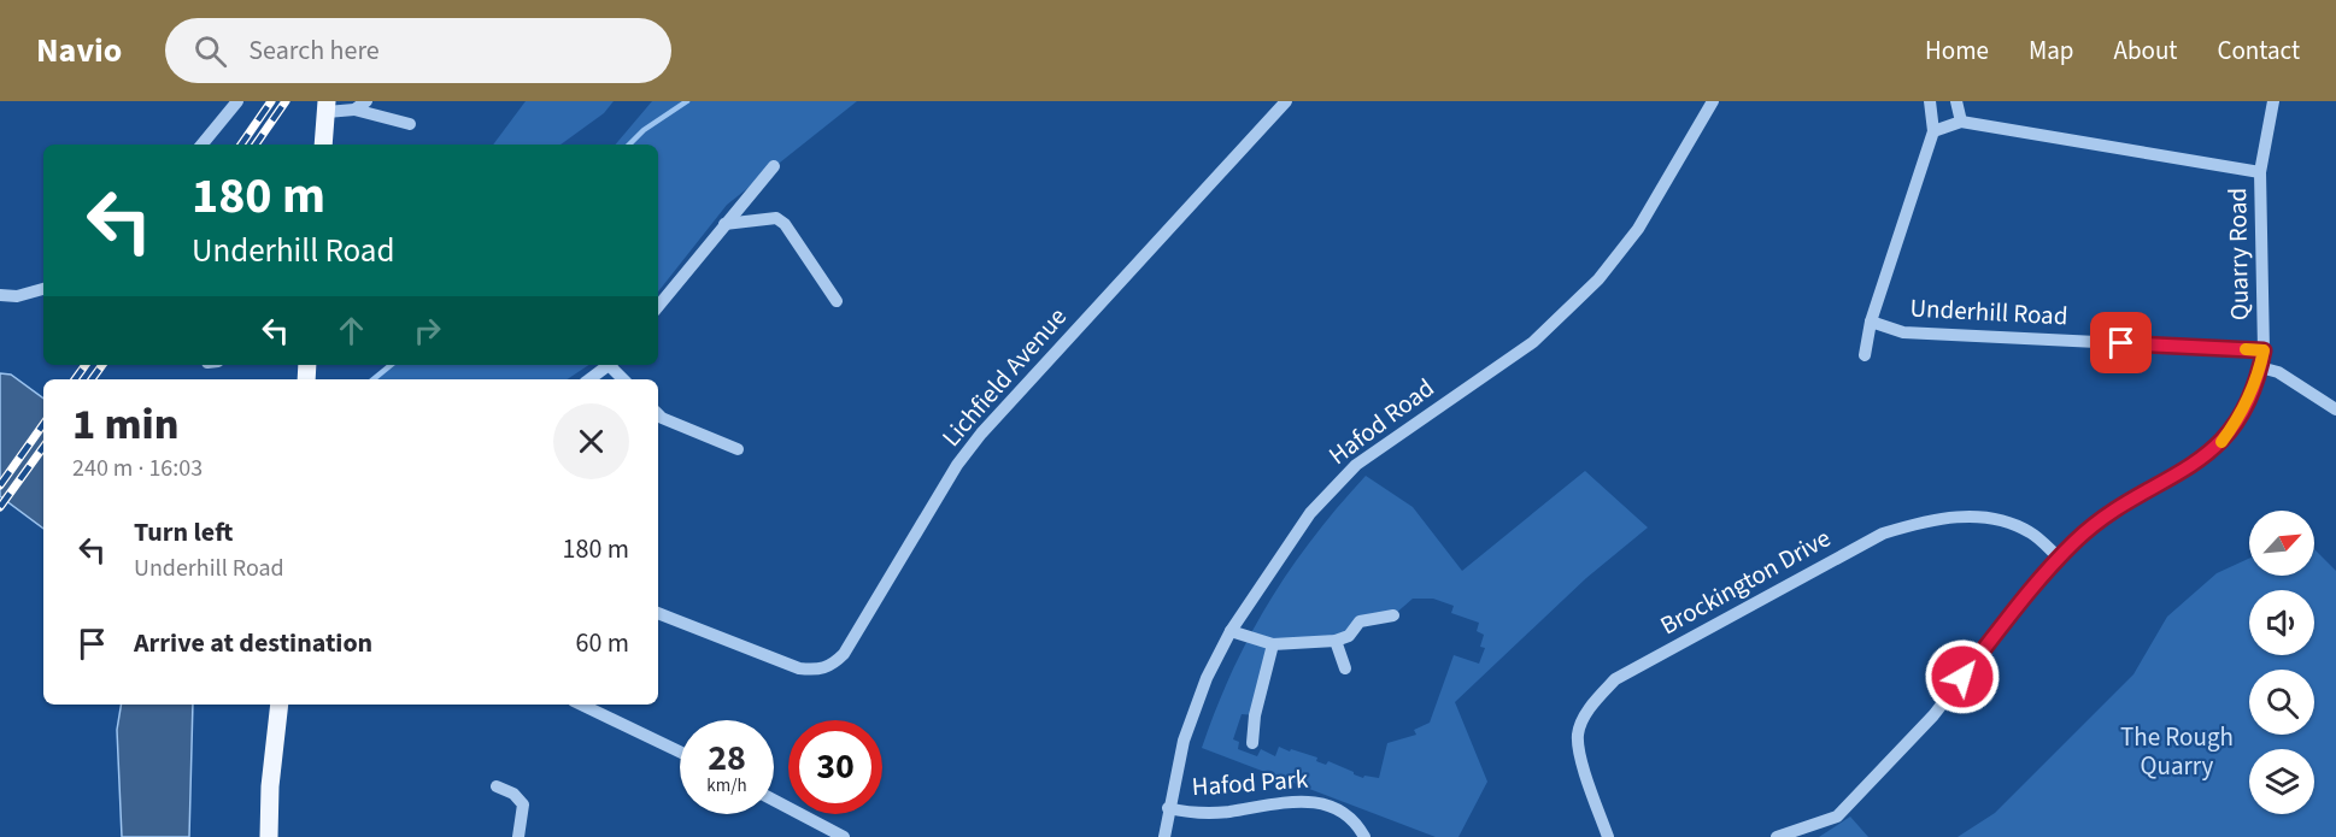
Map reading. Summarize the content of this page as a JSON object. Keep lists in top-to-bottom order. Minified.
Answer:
{"streets":{"street":["Quarry Road","Underhill Road","Lichfield Avenue","Hafod Road","Brockington Drive","Hafod Park"]},"crossings":[["Quarry Road","Underhill Road"],["Quarry Road","Brockington Drive"],["Hafod Road","Hafod Park"]],"parks":["The Rough Quarry"],"north":"top right","page":{"header":"Navio","search":"Search here","nav":["Home","Map","About","Contact"],"turn":["180 m","Underhill Road"],"heading":["1 min","240 m · 16:03"],"list":[{"name":"Turn left","note":"Underhill Road","value":"180 m"},{"name":"Arrive at destination","value":"60 m"}],"speed":"28 km/h","limit":"30"}}
